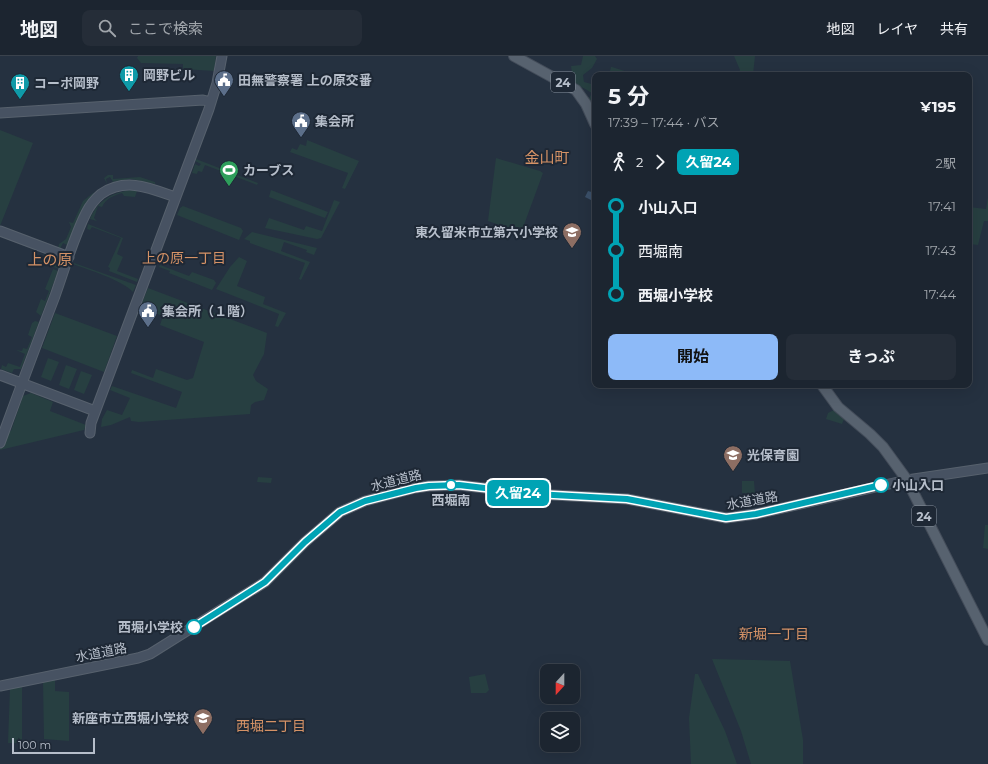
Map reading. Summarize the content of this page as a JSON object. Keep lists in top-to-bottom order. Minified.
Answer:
{"streets":{"main road":["24"],"street":["水道道路"]},"crossings":[["24","水道道路"]],"districts":["金山町","上の原一丁目","上の原","新堀一丁目","西堀二丁目"],"places":{"building":["岡野ビル","コーポ岡野"],"public building":["田無警察署 上の原交番","集会所","集会所（１階）"],"sports":["カーブス"],"school or university":["東久留米市立第六小学校","光保育園","新座市立西堀小学校"],"other":["西堀南","小山入口","西堀小学校"]},"lines":["bus line 久留24"],"scale_bar":"100 m","north":"bottom","page":{"header":"地図","search":"ここで検索","nav":["地図","レイヤ","共有"],"on_map":"久留24","heading":["5 分","17:39 – 17:44 · バス","¥195"],"legs":["2","久留24","2駅"],"list":[{"name":"小山入口","value":"17:41"},{"name":"西堀南","value":"17:43"},{"name":"西堀小学校","value":"17:44"}],"buttons":["開始","きっぷ"],"scale":"100 m"}}
